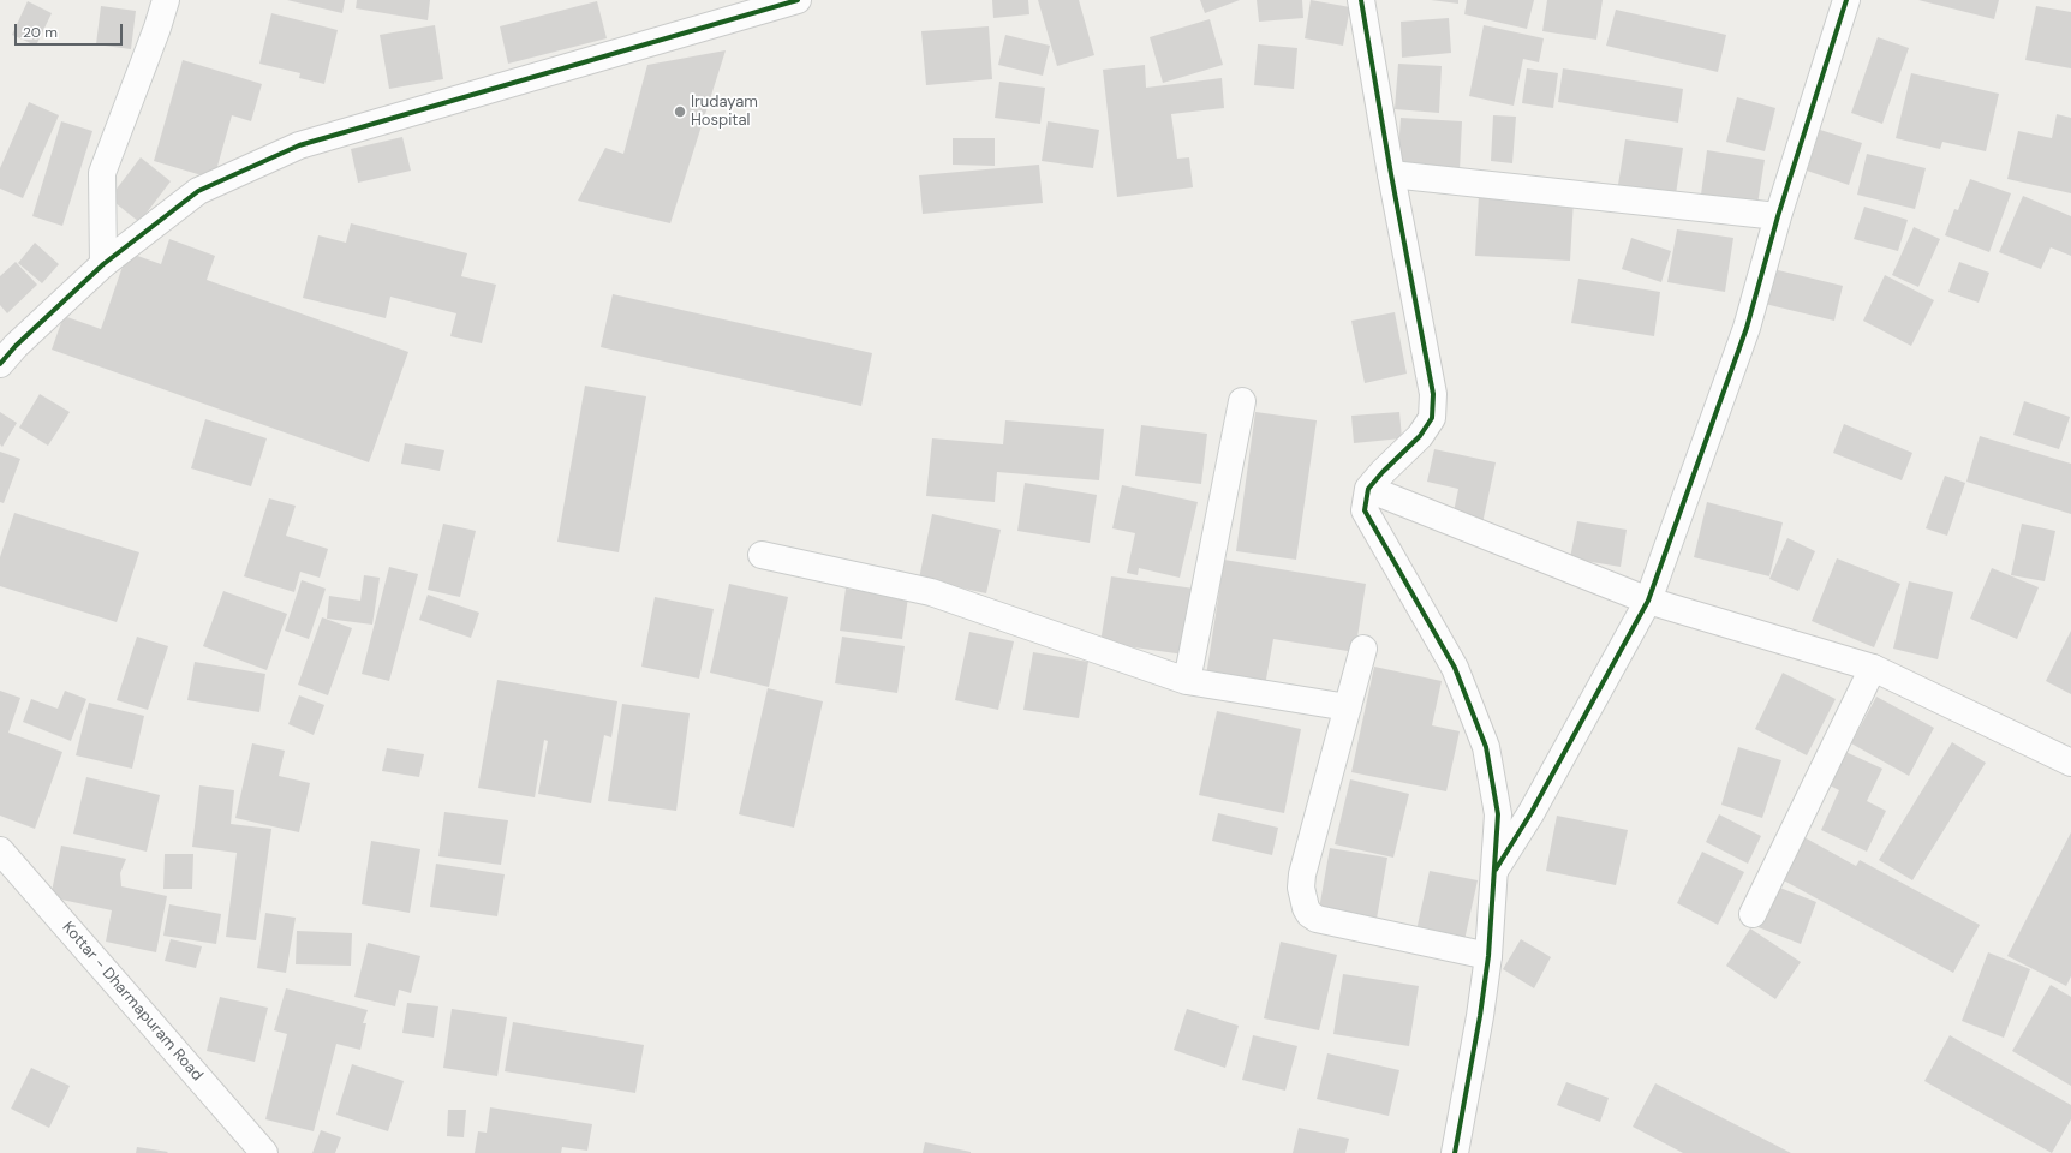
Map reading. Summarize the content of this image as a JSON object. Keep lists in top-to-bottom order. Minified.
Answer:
{"streets":{"street":["Kottar - Dharmapuram Road"]},"places":["Irudayam Hospital"],"scale_bar":"20 m"}
